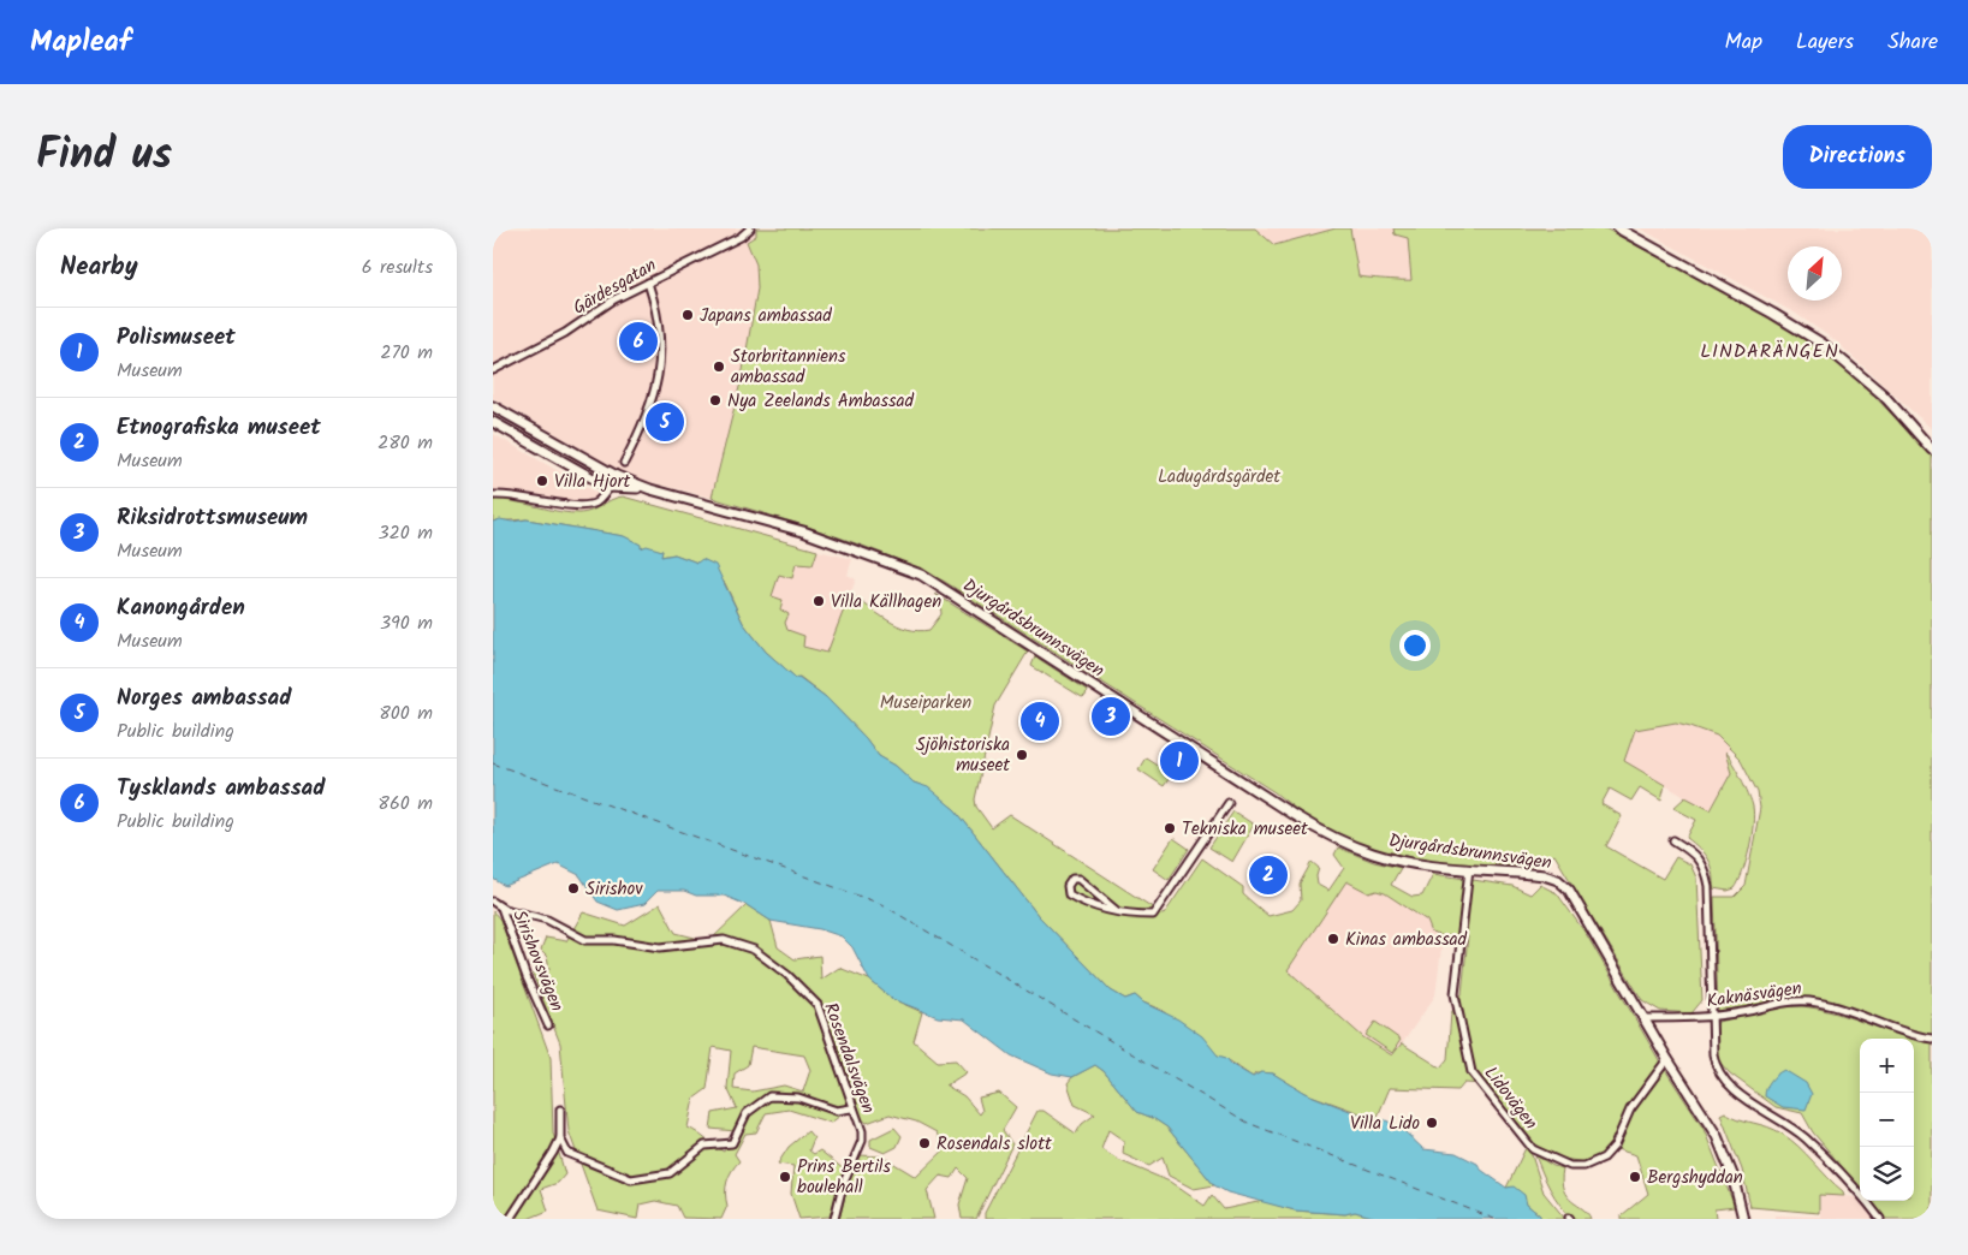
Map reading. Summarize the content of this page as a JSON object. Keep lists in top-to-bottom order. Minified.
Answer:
{"streets":{"street":["Gärdesgatan","Djurgårdsbrunnsvägen","Sirishovsvägen","Kaknäsvägen","Rosendalsvägen","Lidovägen"]},"crossings":[["Djurgårdsbrunnsvägen","Kaknäsvägen"],["Djurgårdsbrunnsvägen","Lidovägen"],["Sirishovsvägen","Rosendalsvägen"]],"districts":["LINDARÄNGEN"],"parks":["Ladugårdsgärdet","Museiparken"],"places":["Japans ambassad","Storbritanniens ambassad","Nya Zeelands Ambassad","Villa Hjort","Villa Källhagen","Sjöhistoriska museet","Tekniska museet","Sirishov","Kinas ambassad","Villa Lido","Rosendals slott","Prins Bertils boulehall","Bergshyddan"],"north":"top right","page":{"header":"Mapleaf","nav":["Map","Layers","Share"],"title":"Find us","buttons":"Directions","heading":["Nearby","6 results"],"list":[{"mark":"1","name":"Polismuseet","note":"Museum","value":"270 m"},{"mark":"2","name":"Etnografiska museet","note":"Museum","value":"280 m"},{"mark":"3","name":"Riksidrottsmuseum","note":"Museum","value":"320 m"},{"mark":"4","name":"Kanongården","note":"Museum","value":"390 m"},{"mark":"5","name":"Norges ambassad","note":"Public building","value":"800 m"},{"mark":"6","name":"Tysklands ambassad","note":"Public building","value":"860 m"}],"pins":["6","5","3","4","1","2"],"map_buttons":["+","−"]}}
